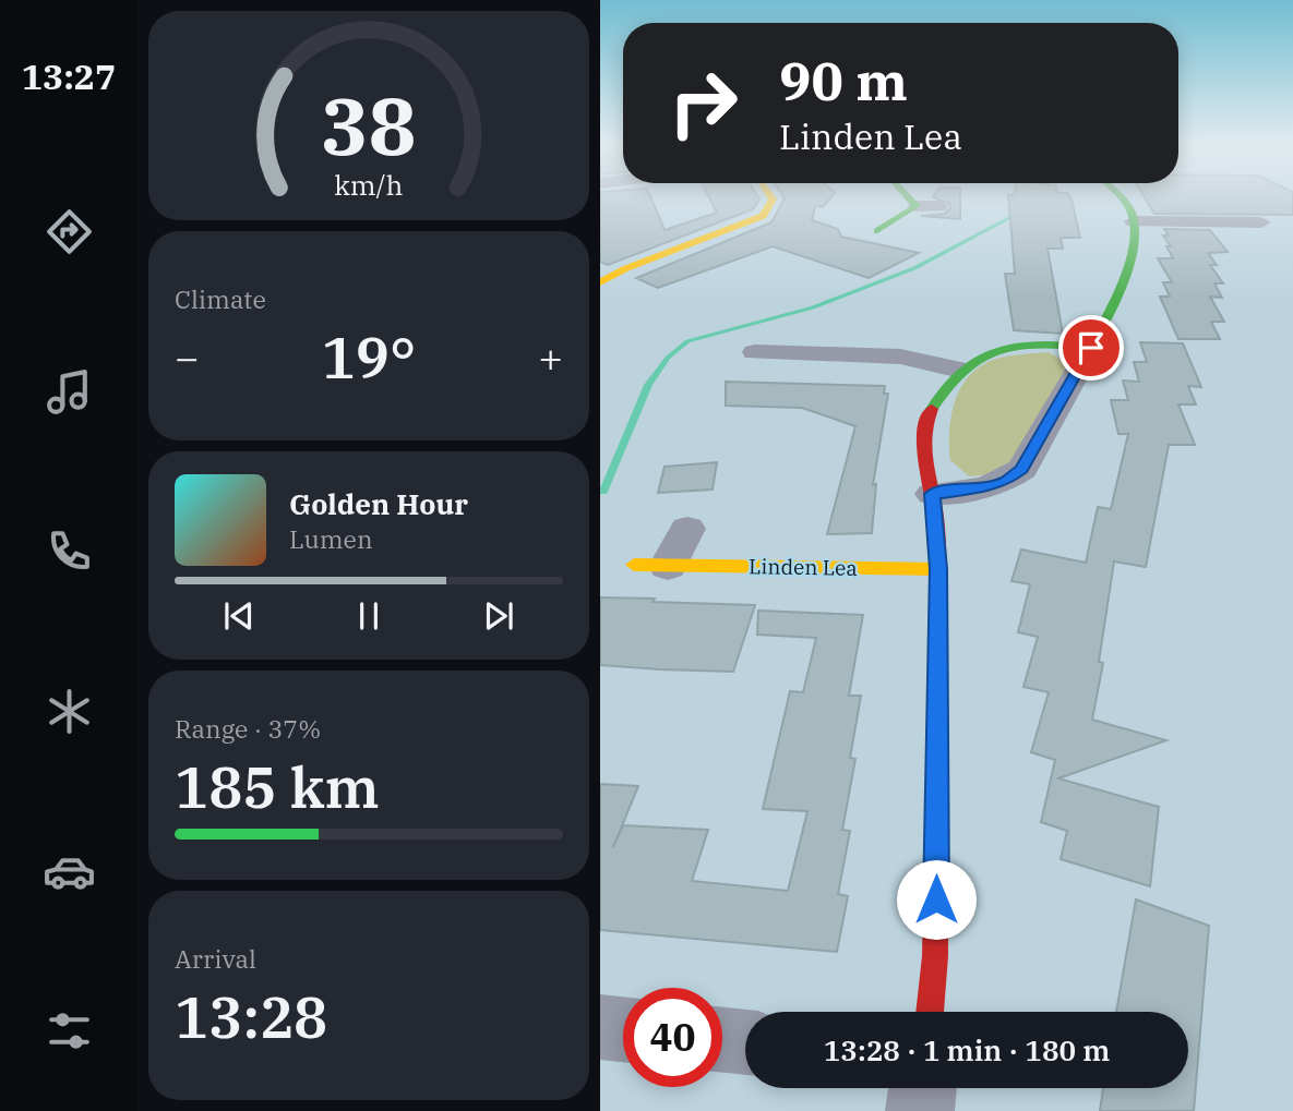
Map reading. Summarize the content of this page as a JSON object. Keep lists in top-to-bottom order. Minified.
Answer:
{"streets":{"street":["Linden Lea"]},"page":{"tabs":"13:27","turn":["90 m","Linden Lea"],"tile":["Climate",["Range · 37%","185 km"],["Arrival","13:28"]],"heat":["−","19°","+"],"song":["Golden Hour","Lumen"],"limit":"40","trip":"13:28 · 1 min · 180 m","gauge":["38","km/h"]}}
